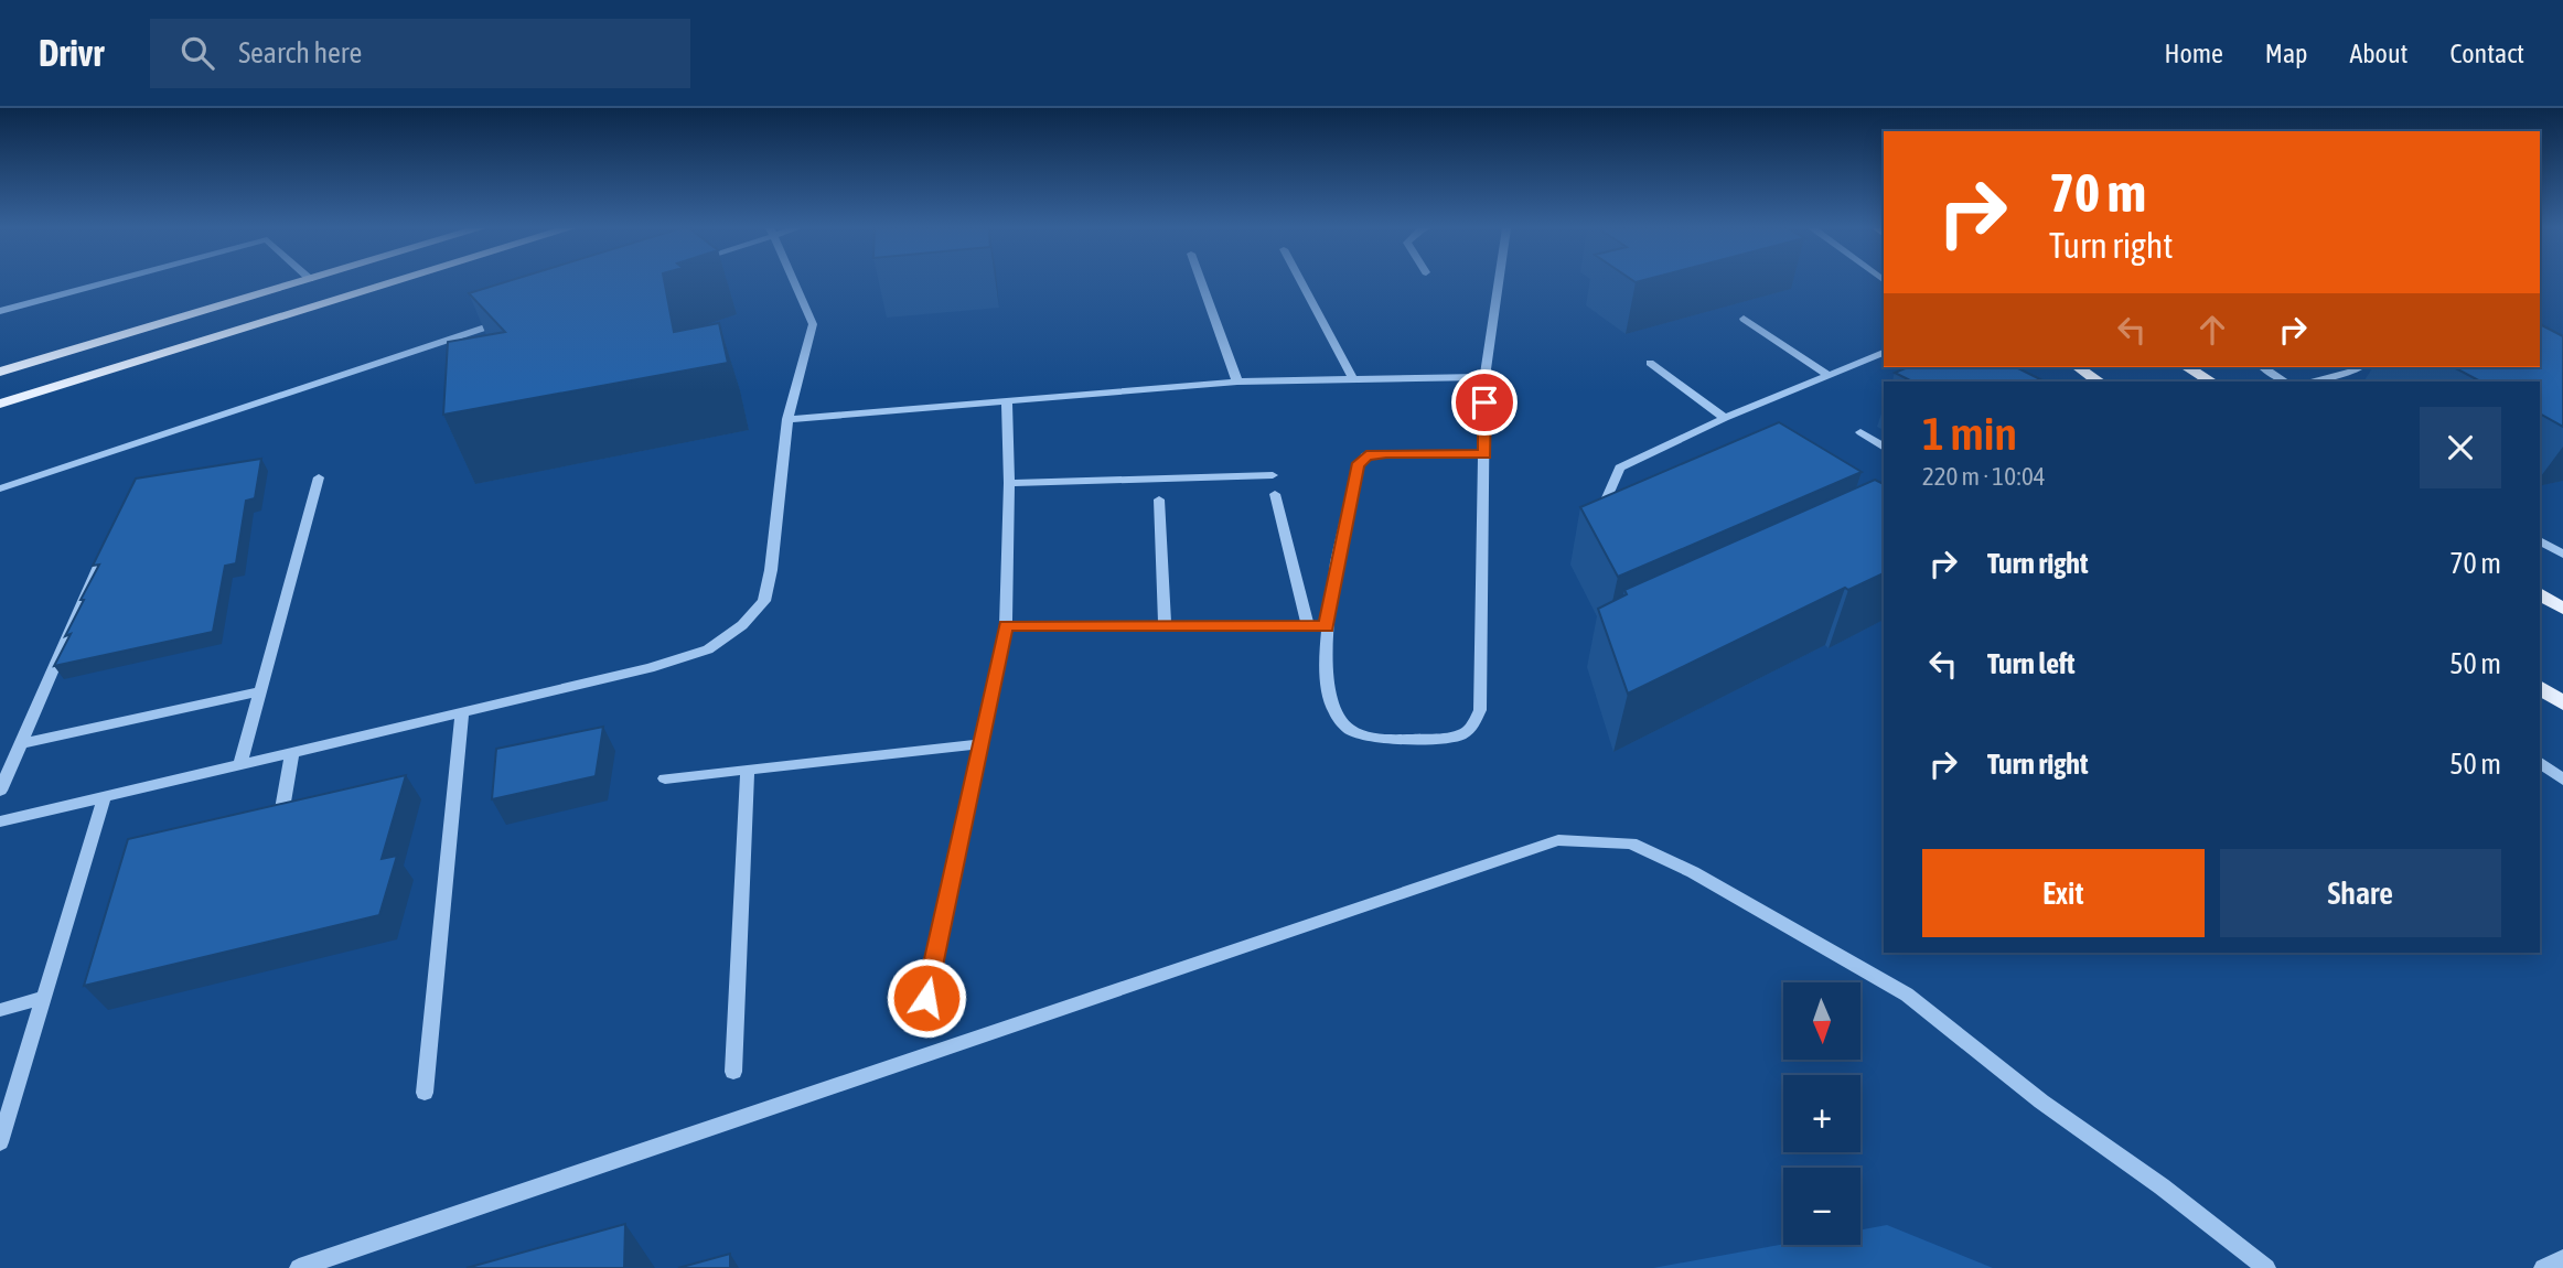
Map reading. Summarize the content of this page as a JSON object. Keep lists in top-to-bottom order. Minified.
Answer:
{"north":"bottom","page":{"header":"Drivr","search":"Search here","nav":["Home","Map","About","Contact"],"turn":["70 m","Turn right"],"heading":["1 min","220 m · 10:04"],"list":[{"name":"Turn right","value":"70 m"},{"name":"Turn left","value":"50 m"},{"name":"Turn right","value":"50 m"}],"buttons":["Exit","Share"],"map_buttons":["+","−"]}}
